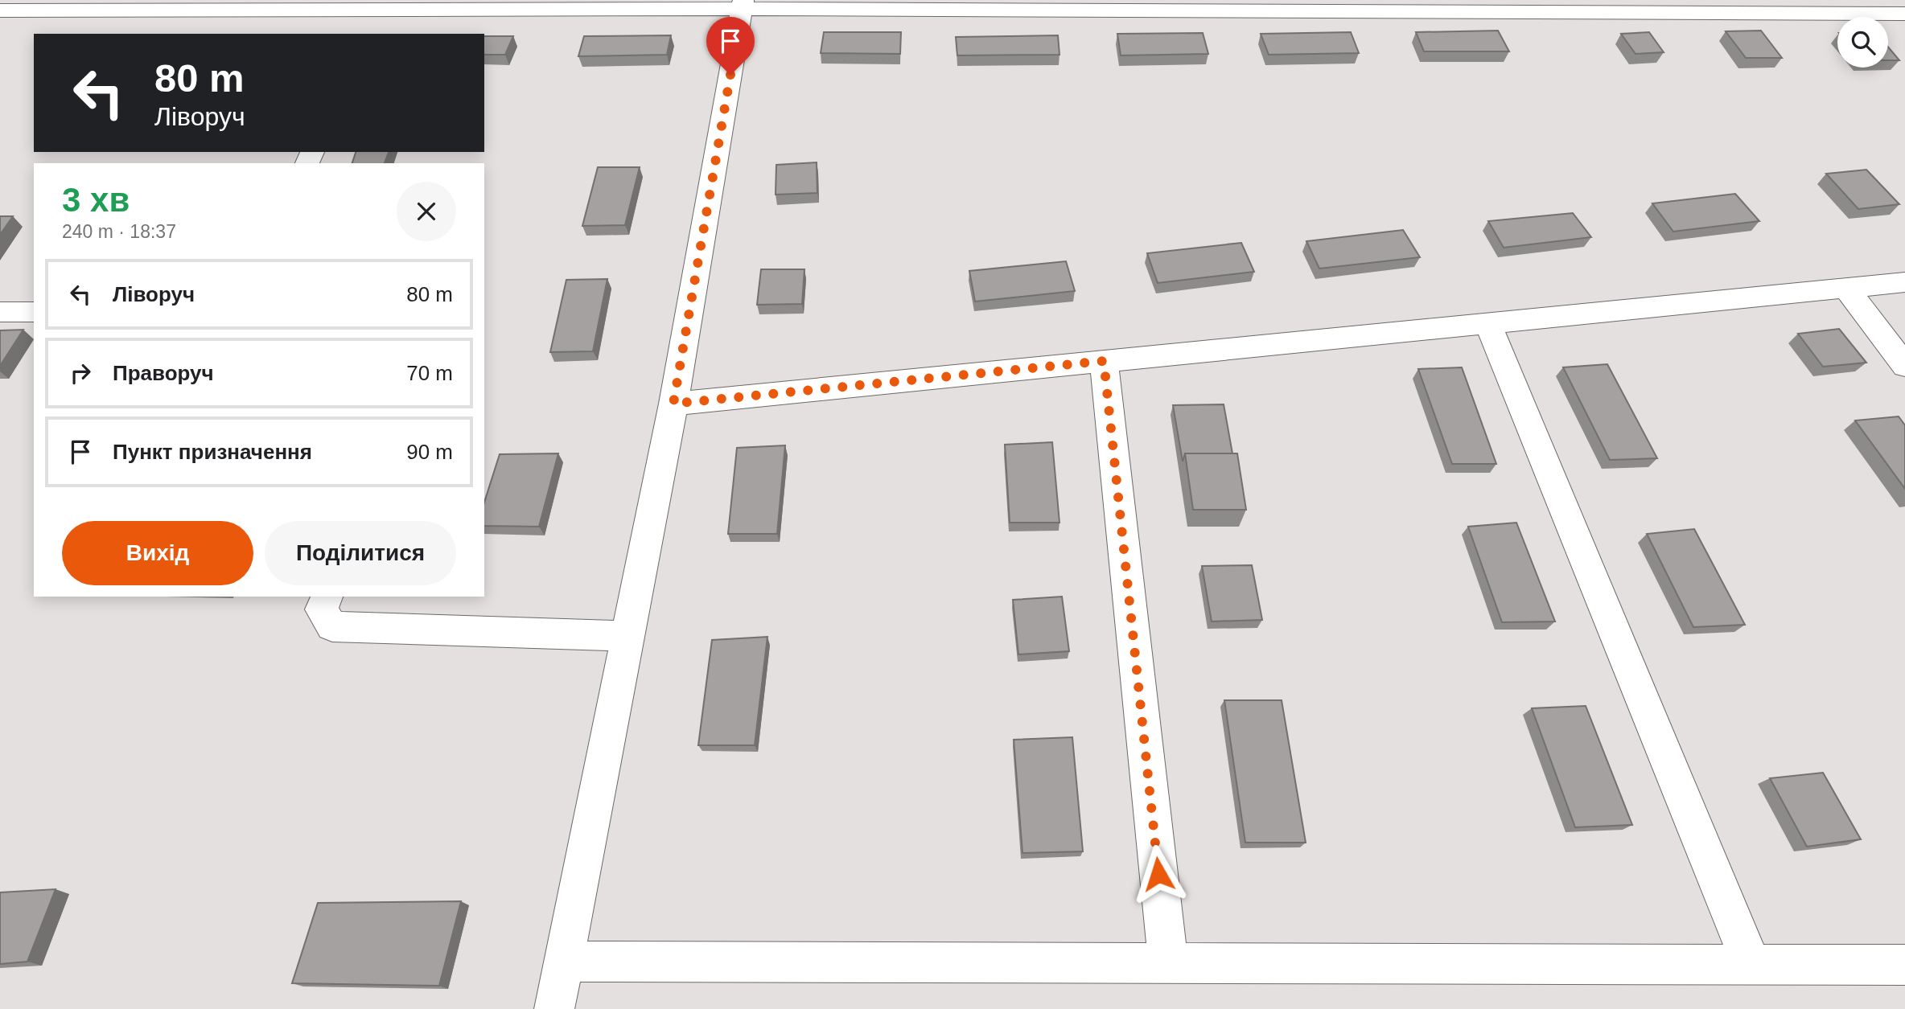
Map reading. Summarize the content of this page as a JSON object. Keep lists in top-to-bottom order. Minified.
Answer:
{"page":{"turn":["80 m","Ліворуч"],"heading":["3 хв","240 m · 18:37"],"list":[{"name":"Ліворуч","value":"80 m"},{"name":"Праворуч","value":"70 m"},{"name":"Пункт призначення","value":"90 m"}],"buttons":["Вихід","Поділитися"]}}
